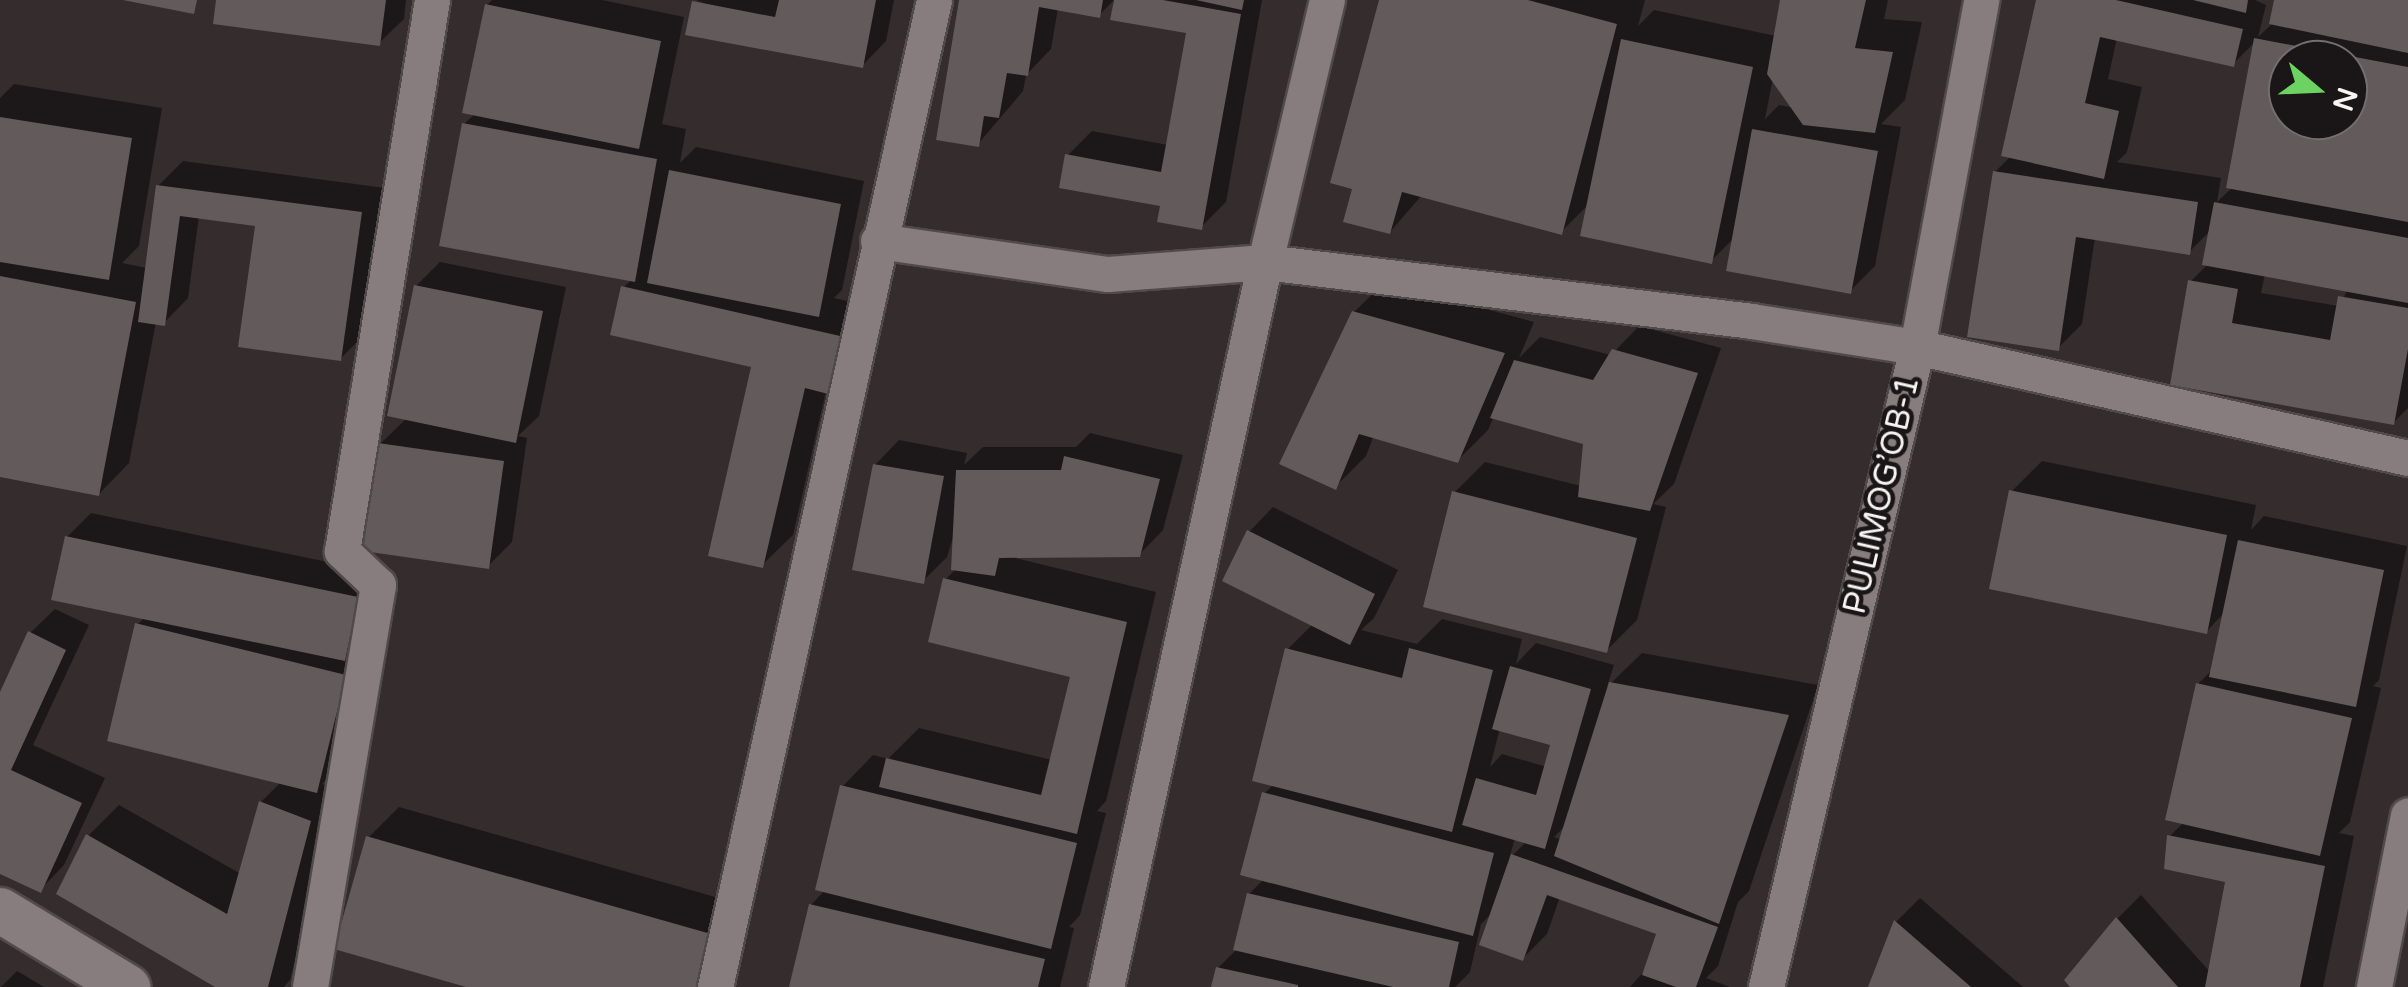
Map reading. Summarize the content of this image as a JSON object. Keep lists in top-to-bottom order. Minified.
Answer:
{"streets":{"street":["PULIMOG’OB-1"]},"north":"right"}
